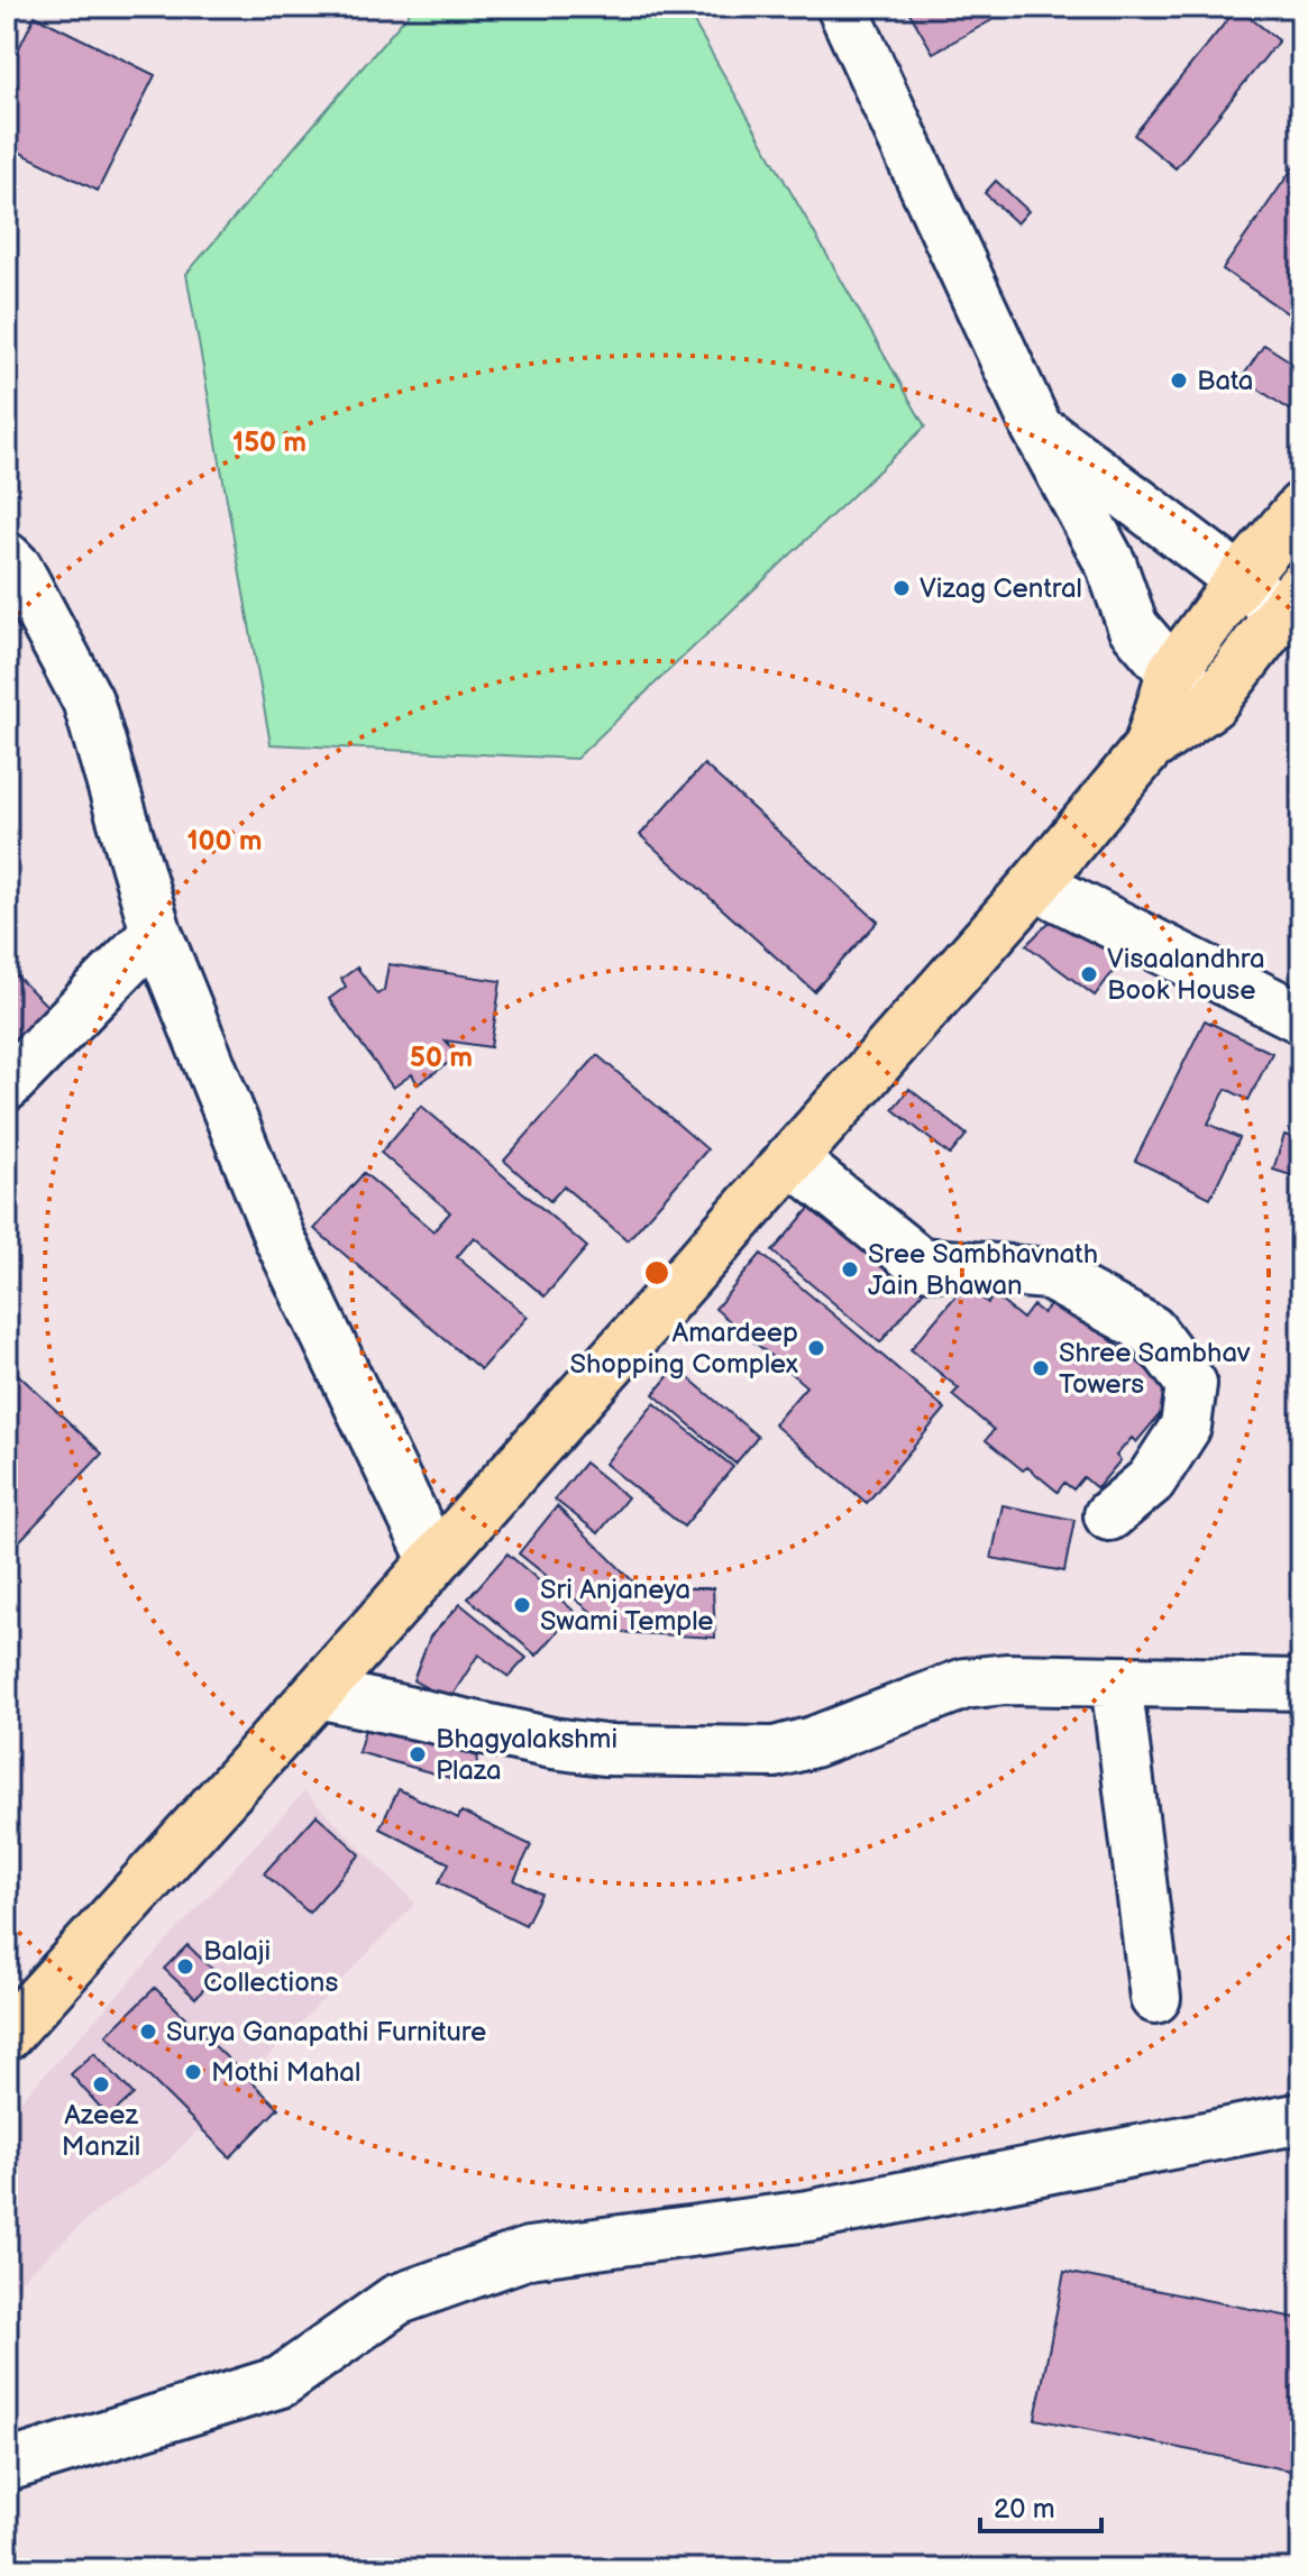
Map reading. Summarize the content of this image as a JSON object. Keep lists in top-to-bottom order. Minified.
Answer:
{"places":["Bata","Vizag Central","Visaalandhra Book House","Sree Sambhavnath Jain Bhawan","Amardeep Shopping Complex","Shree Sambhav Towers","Sri Anjaneya Swami Temple","Bhagyalakshmi Plaza","Balaji Collections","Surya Ganapathi Furniture","Mothi Mahal","Azeez Manzil"],"scale_bar":"20 m","rings":["150 m","100 m","50 m"]}
